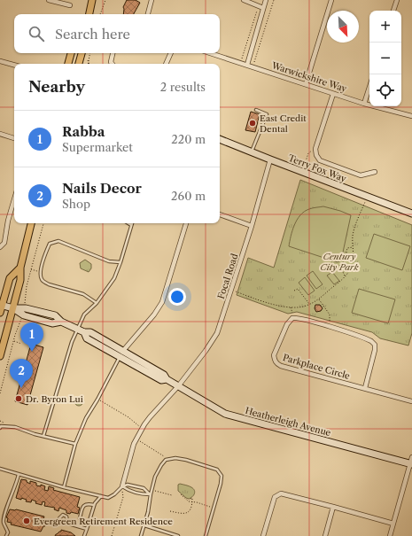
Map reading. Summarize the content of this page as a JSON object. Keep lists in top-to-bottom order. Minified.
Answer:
{"streets":{"street":["Warwickshire Way","Terry Fox Way","Focal Road","Parkplace Circle","Heatherleigh Avenue"]},"crossings":[["Terry Fox Way","Focal Road"],["Focal Road","Heatherleigh Avenue"]],"parks":["Century City Park"],"places":["East Credit Dental","Dr. Byron Lui","Evergreen Retirement Residence"],"north":"bottom right","page":{"map_buttons":["+","−"],"search":"Search here","heading":["Nearby","2 results"],"list":[{"mark":"1","name":"Rabba","note":"Supermarket","value":"220 m"},{"mark":"2","name":"Nails Decor","note":"Shop","value":"260 m"}],"pins":["1","2"]}}
